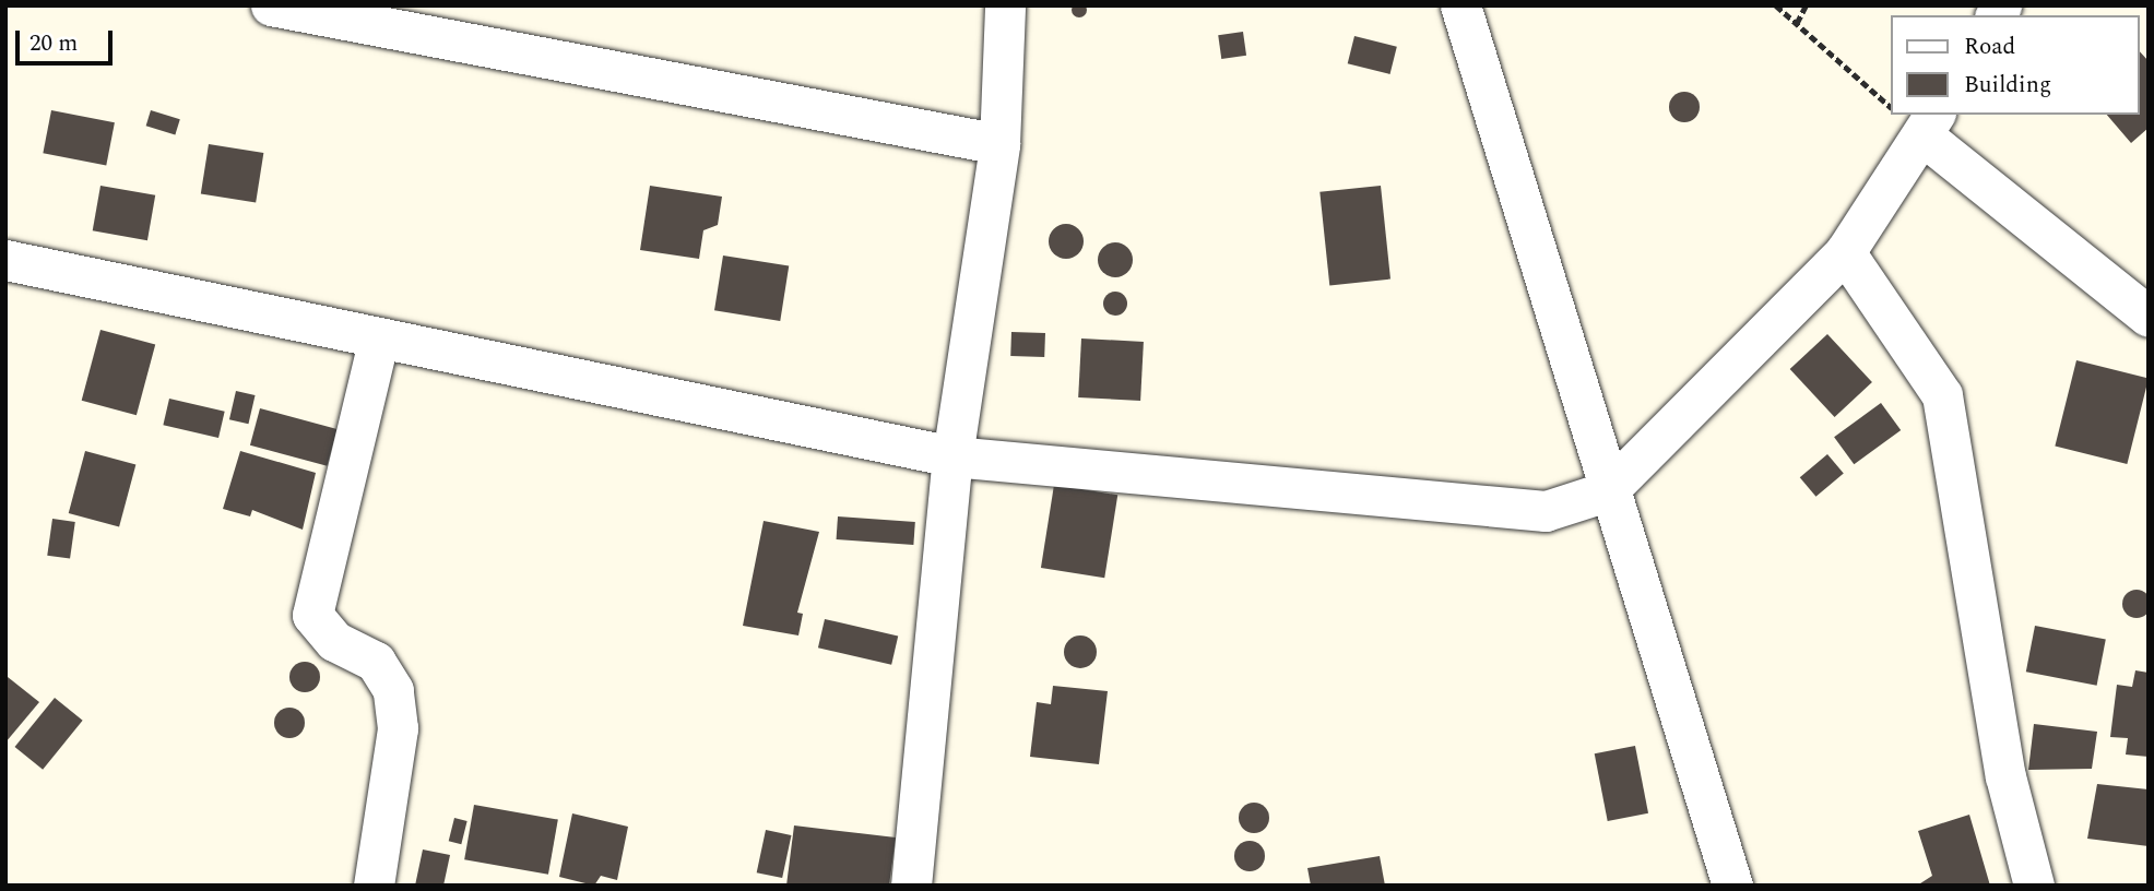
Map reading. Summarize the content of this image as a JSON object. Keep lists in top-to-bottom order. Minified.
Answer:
{"legend":["Road","Building"],"scale_bar":"20 m"}
